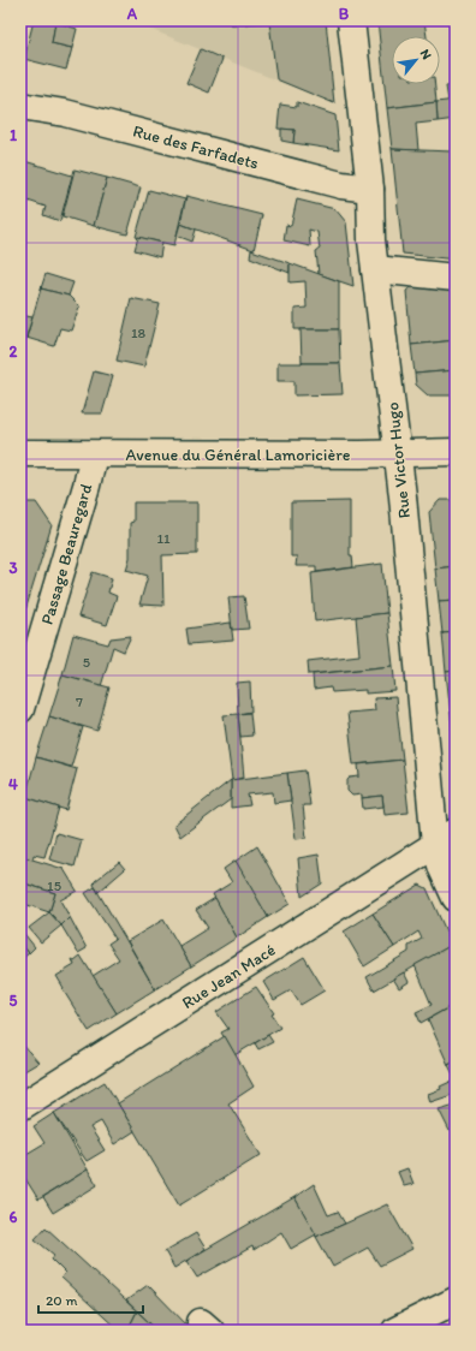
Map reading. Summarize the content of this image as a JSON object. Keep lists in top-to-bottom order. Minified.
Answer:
{"streets":{"street":["Rue des Farfadets","Avenue du Général Lamoricière","Rue Victor Hugo","Passage Beauregard","Rue Jean Macé"]},"crossings":[["Rue des Farfadets","Rue Victor Hugo"],["Avenue du Général Lamoricière","Rue Victor Hugo"],["Avenue du Général Lamoricière","Passage Beauregard"],["Rue Victor Hugo","Rue Jean Macé"]],"house_numbers":["18","11","5","7","15"],"scale_bar":"20 m","north":"top right","grid":{"columns":["A","B"],"rows":["1","2","3","4","5","6"]}}
